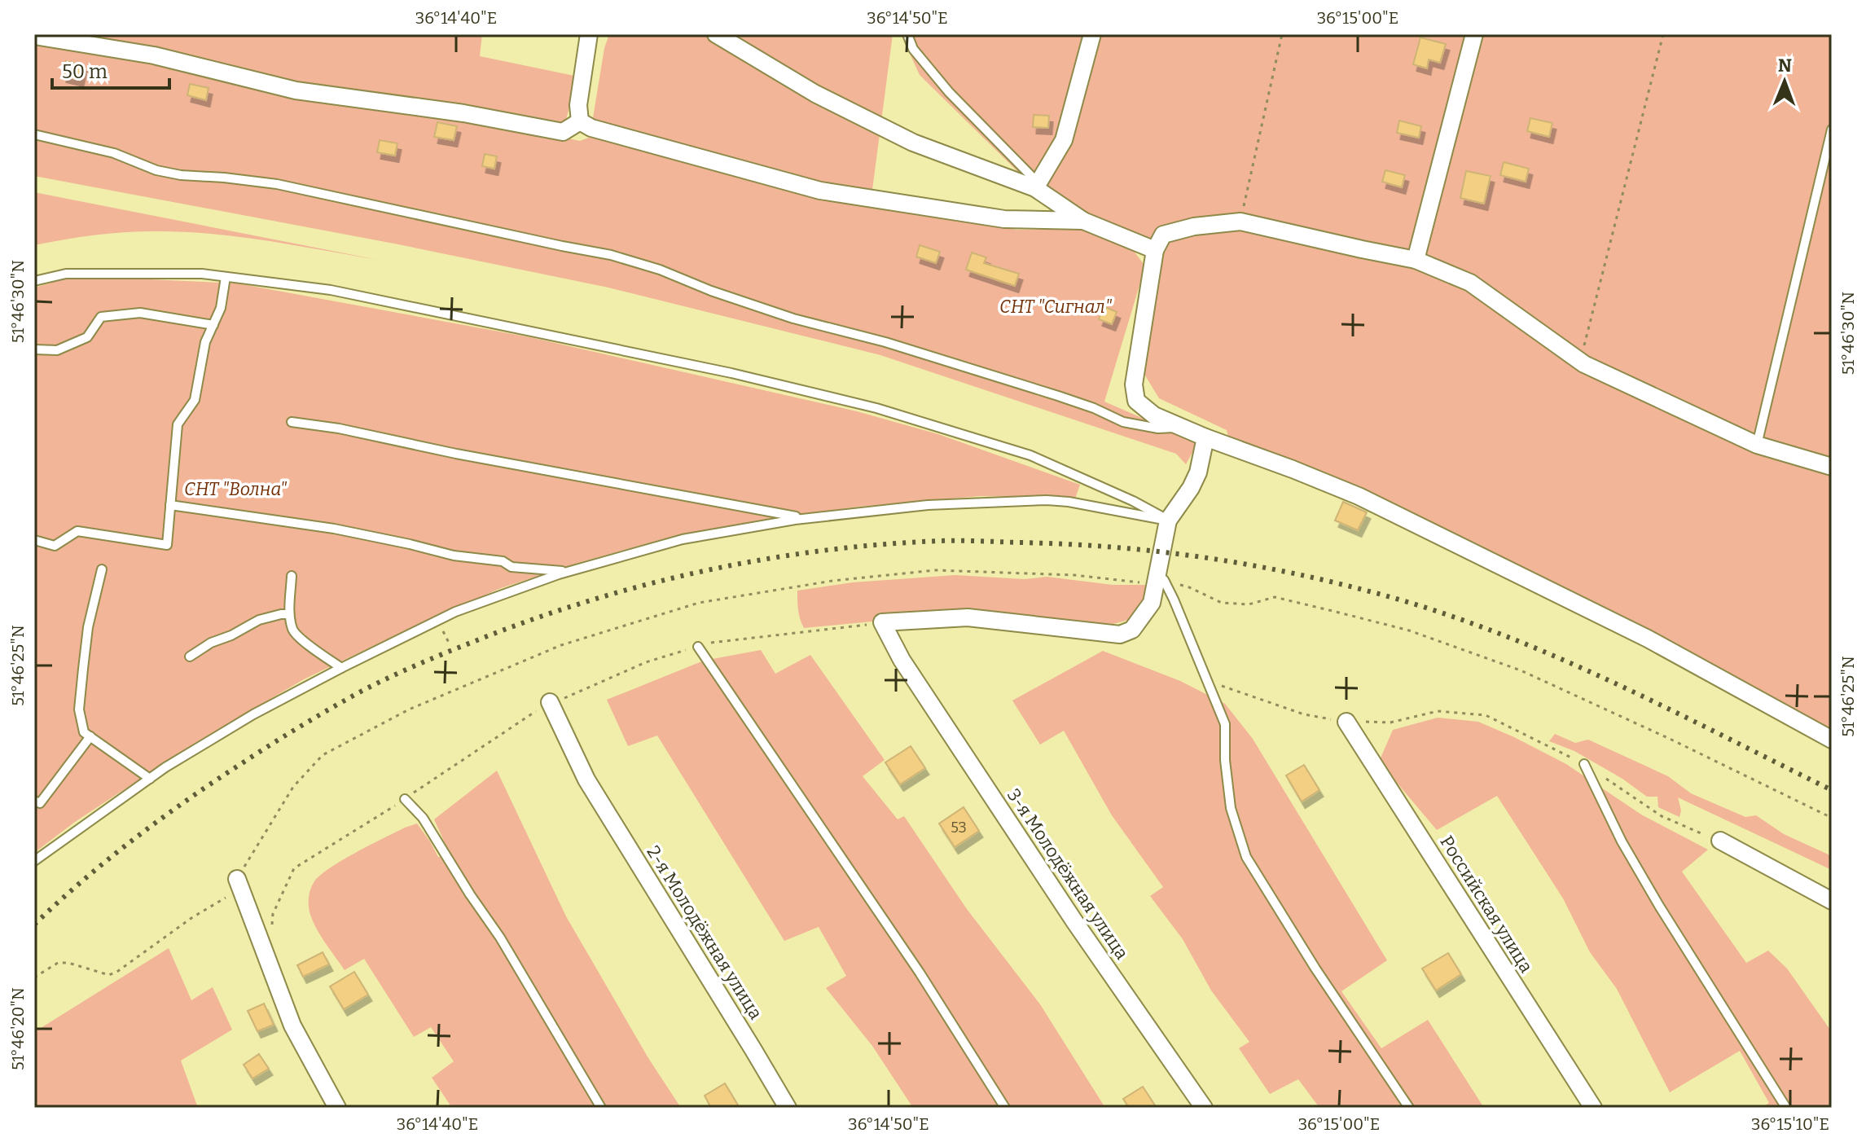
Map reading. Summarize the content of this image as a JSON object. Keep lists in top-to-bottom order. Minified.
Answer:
{"streets":{"street":["3-я Молодёжная улица","Российская улица","2-я Молодёжная улица"]},"parks":["СНТ \"Сигнал\"","СНТ \"Волна\""],"house_numbers":["53"],"scale_bar":"50 m","north":"top","coordinates":["36°14'40\"E","36°14'50\"E","36°15'00\"E","51°46'30\"N","51°46'25\"N","51°46'20\"N","36°15'10\"E"]}
